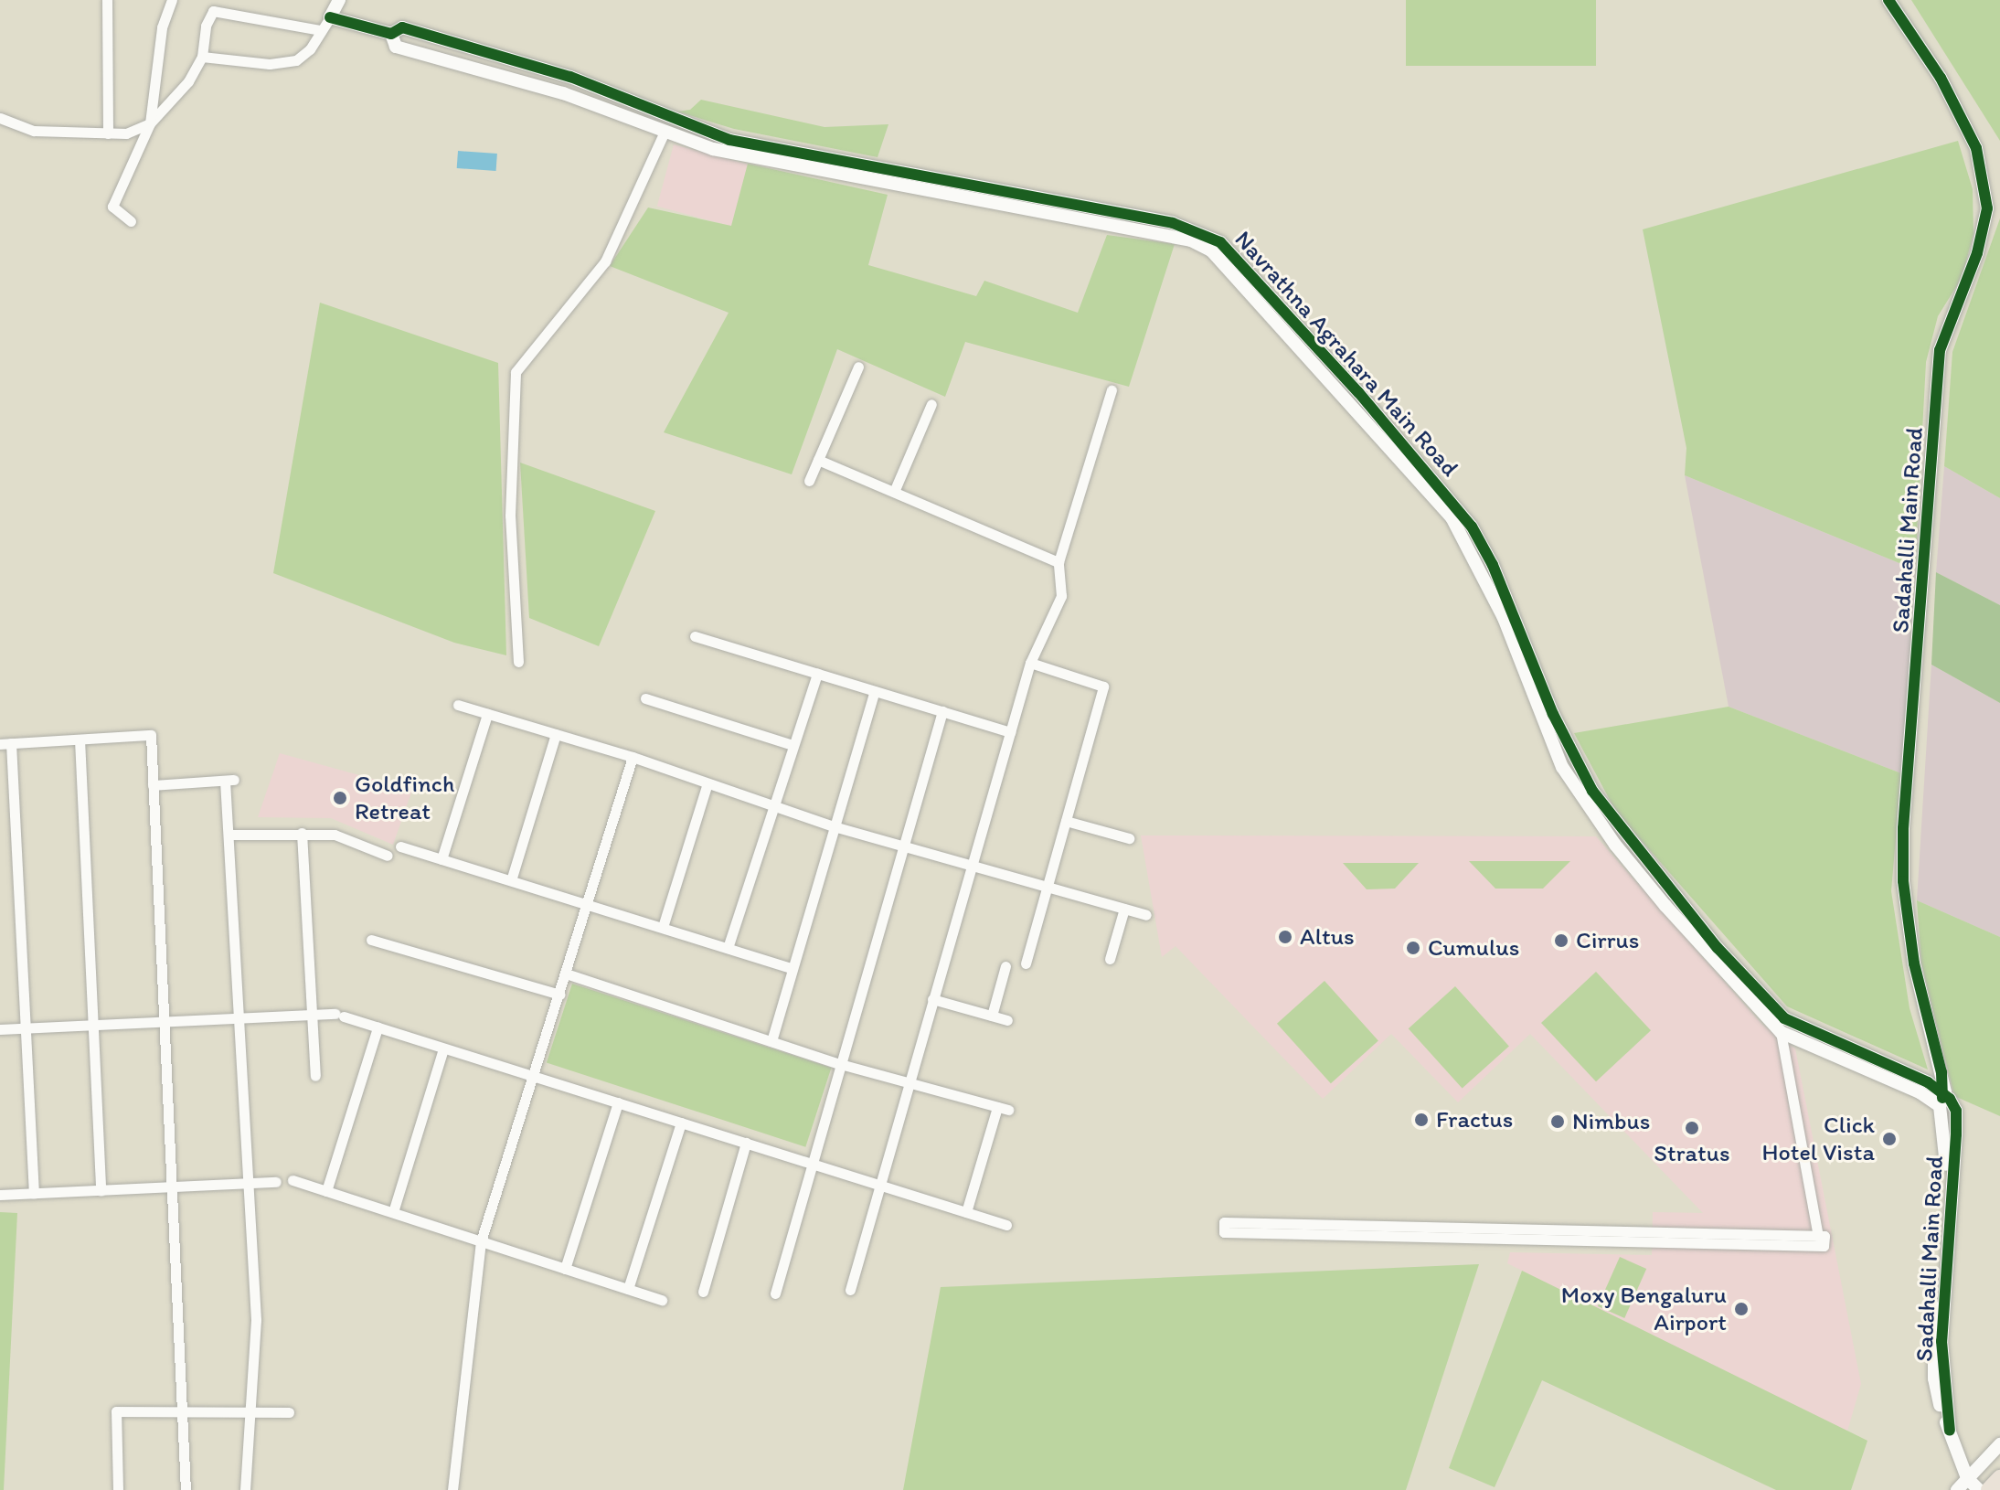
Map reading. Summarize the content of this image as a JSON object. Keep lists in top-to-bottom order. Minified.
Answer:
{"streets":{"street":["Navrathna Agrahara Main Road","Sadahalli Main Road"]},"crossings":[["Navrathna Agrahara Main Road","Sadahalli Main Road"]],"places":["Goldfinch Retreat","Altus","Cirrus","Cumulus","Fractus","Nimbus","Stratus","Click Hotel Vista","Moxy Bengaluru Airport"]}
